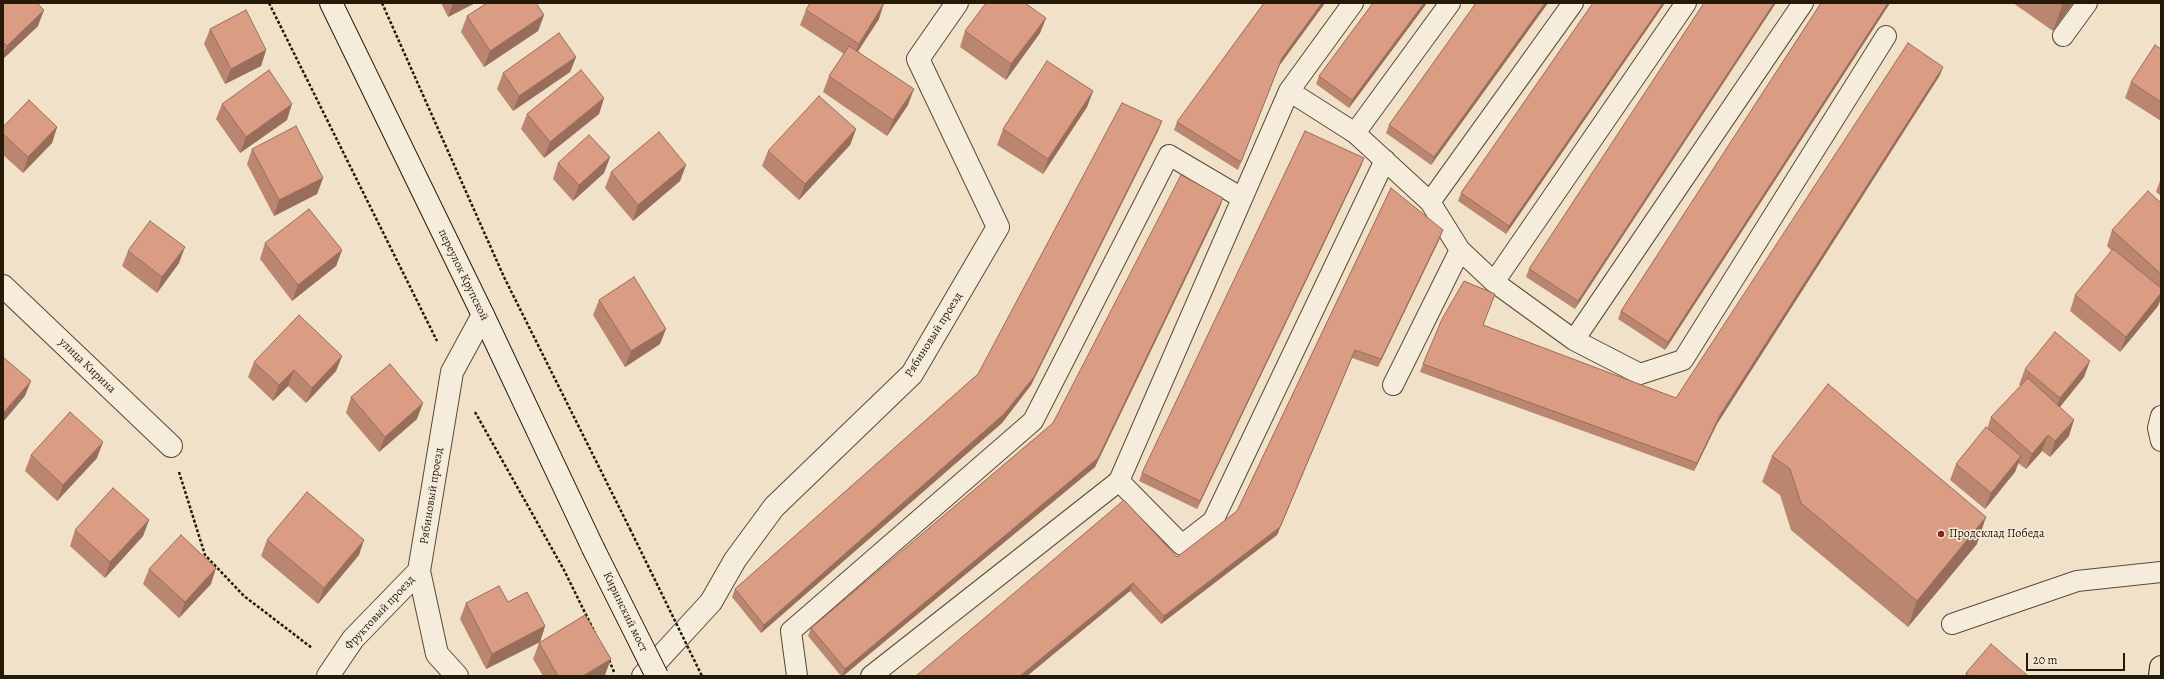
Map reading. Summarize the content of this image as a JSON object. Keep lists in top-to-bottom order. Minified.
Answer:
{"streets":{"street":["переулок Крупской","Рябиновый проезд","улица Кирина","Киринский мост","Фруктовый проезд"]},"crossings":[["переулок Крупской","Рябиновый проезд"],["переулок Крупской","Киринский мост"],["Рябиновый проезд","Фруктовый проезд"]],"places":["Продсклад Победа"],"scale_bar":"20 m"}
